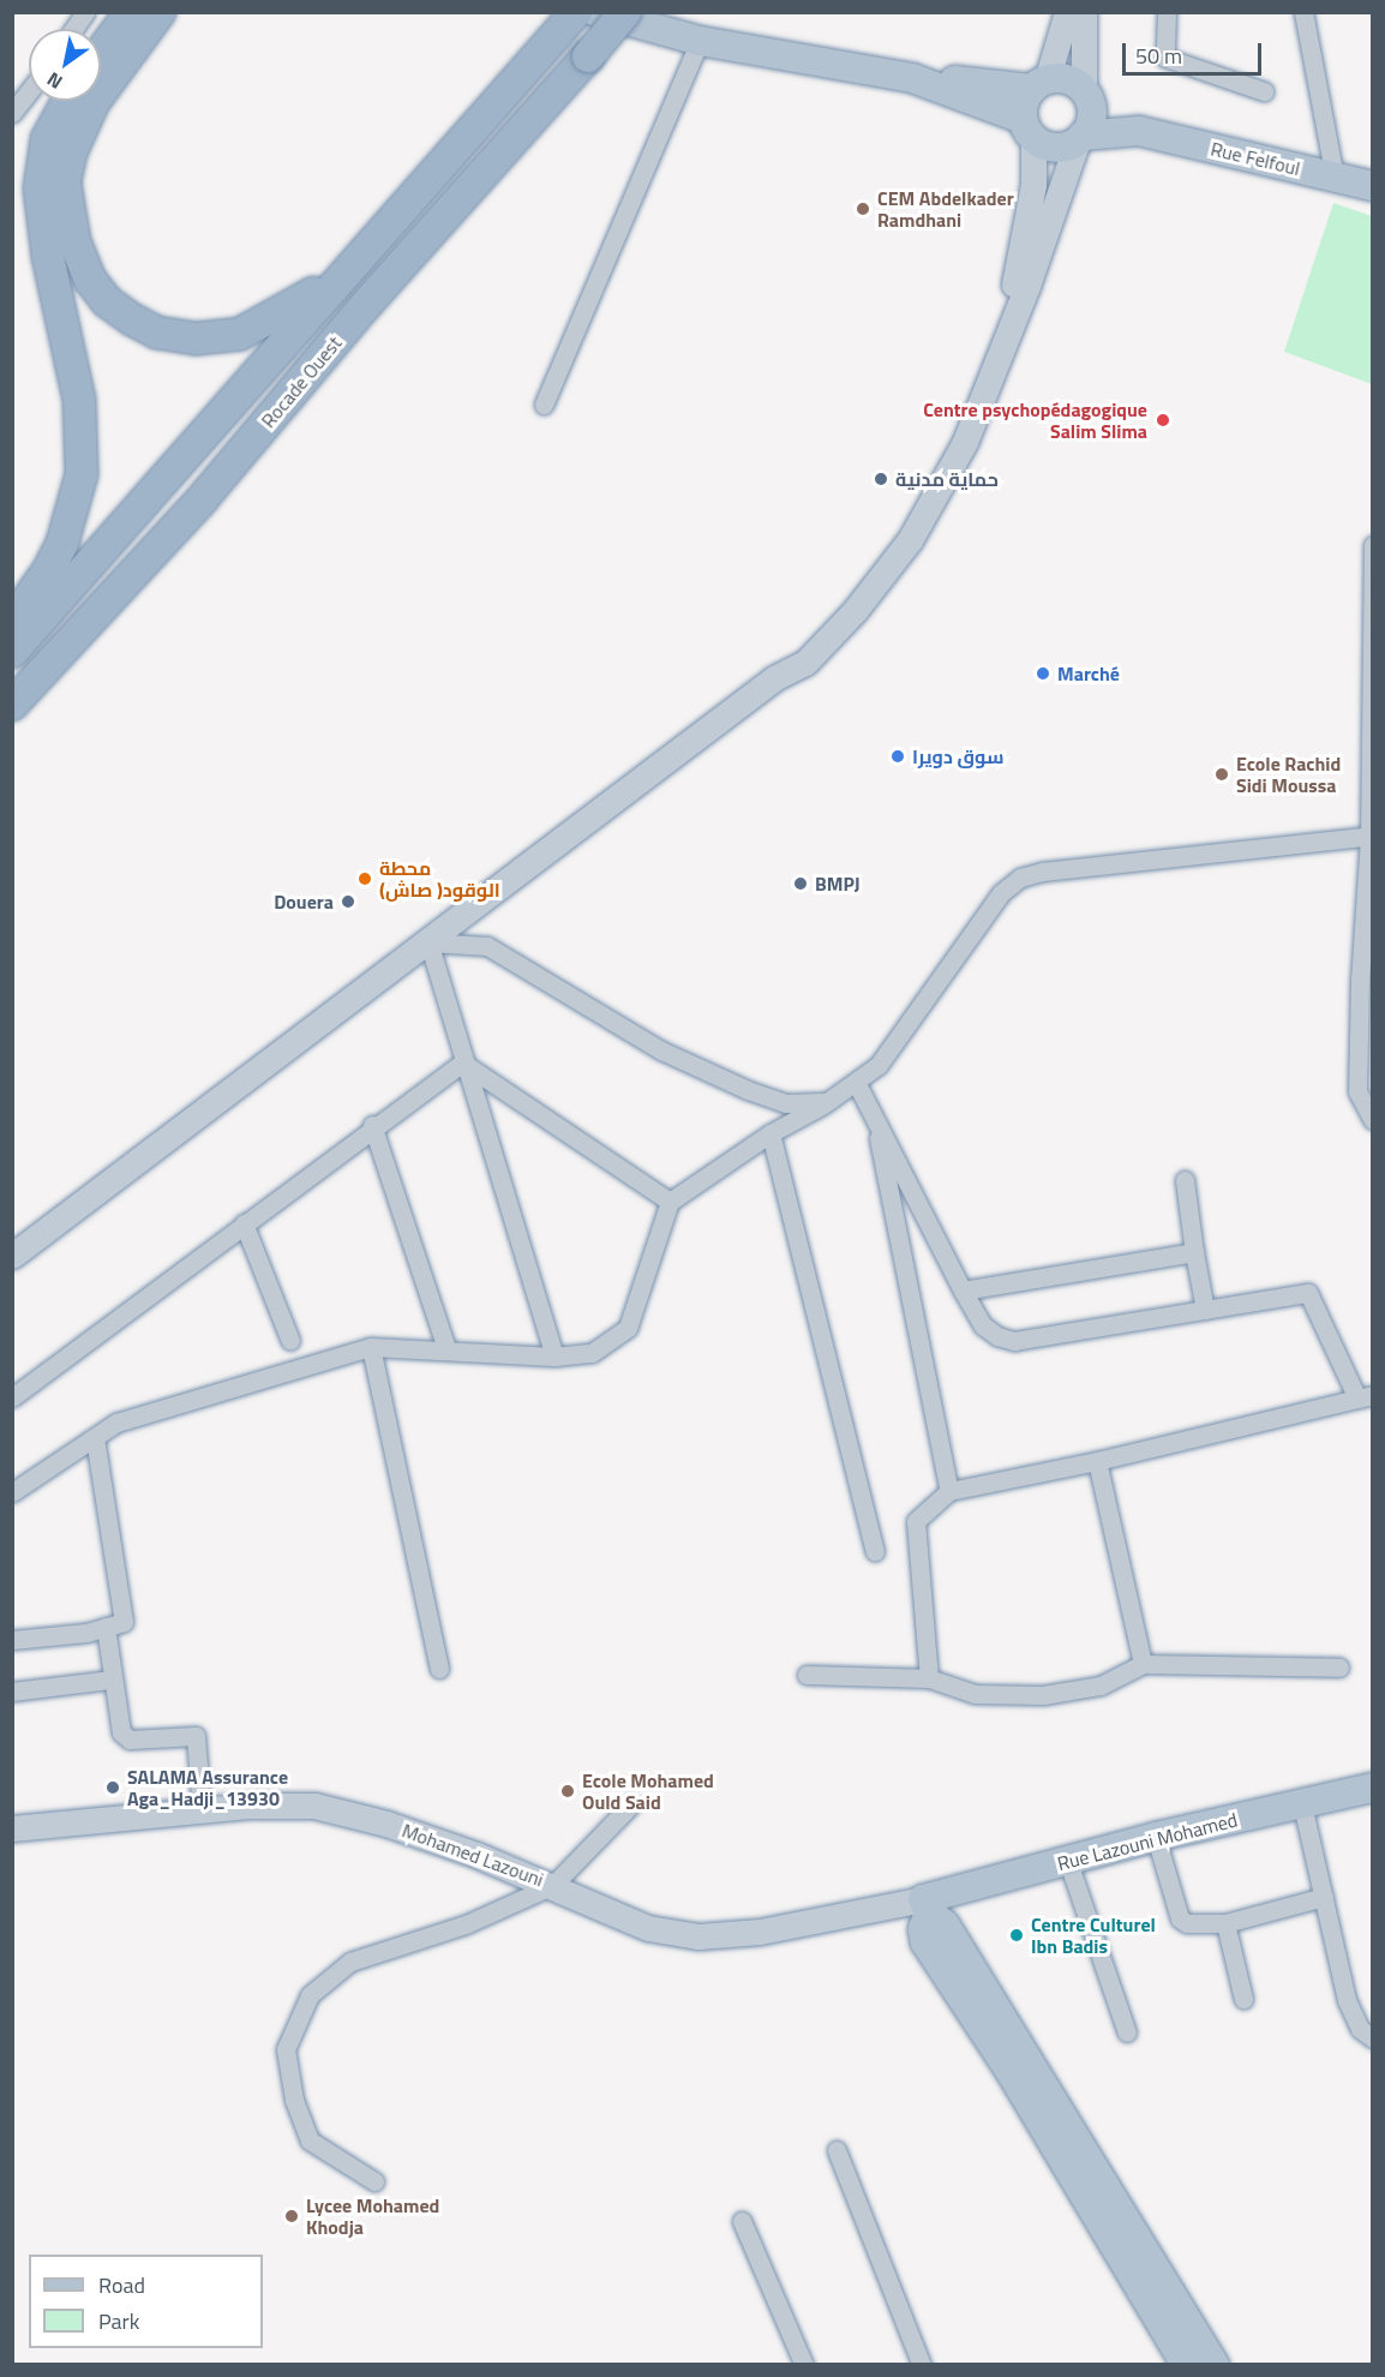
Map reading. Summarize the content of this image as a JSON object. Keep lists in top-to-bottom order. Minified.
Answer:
{"streets":{"highway":["Rocade Ouest"],"main road":["Rue Felfoul","Rue Lazouni Mohamed","Mohamed Lazouni"]},"crossings":[["Rue Lazouni Mohamed","Mohamed Lazouni"]],"places":["CEM Abdelkader Ramdhani","Centre psychopédagogique Salim Slima","حماية مدنية","Marché","سوق دويرا","Ecole Rachid Sidi Moussa","محطة الوقود( صاش)","BMPJ","Douera","SALAMA Assurance Aga_Hadji_13930","Ecole Mohamed Ould Said","Centre Culturel Ibn Badis","Lycee Mohamed Khodja"],"legend":["Road","Park"],"scale_bar":"50 m","north":"bottom left"}
